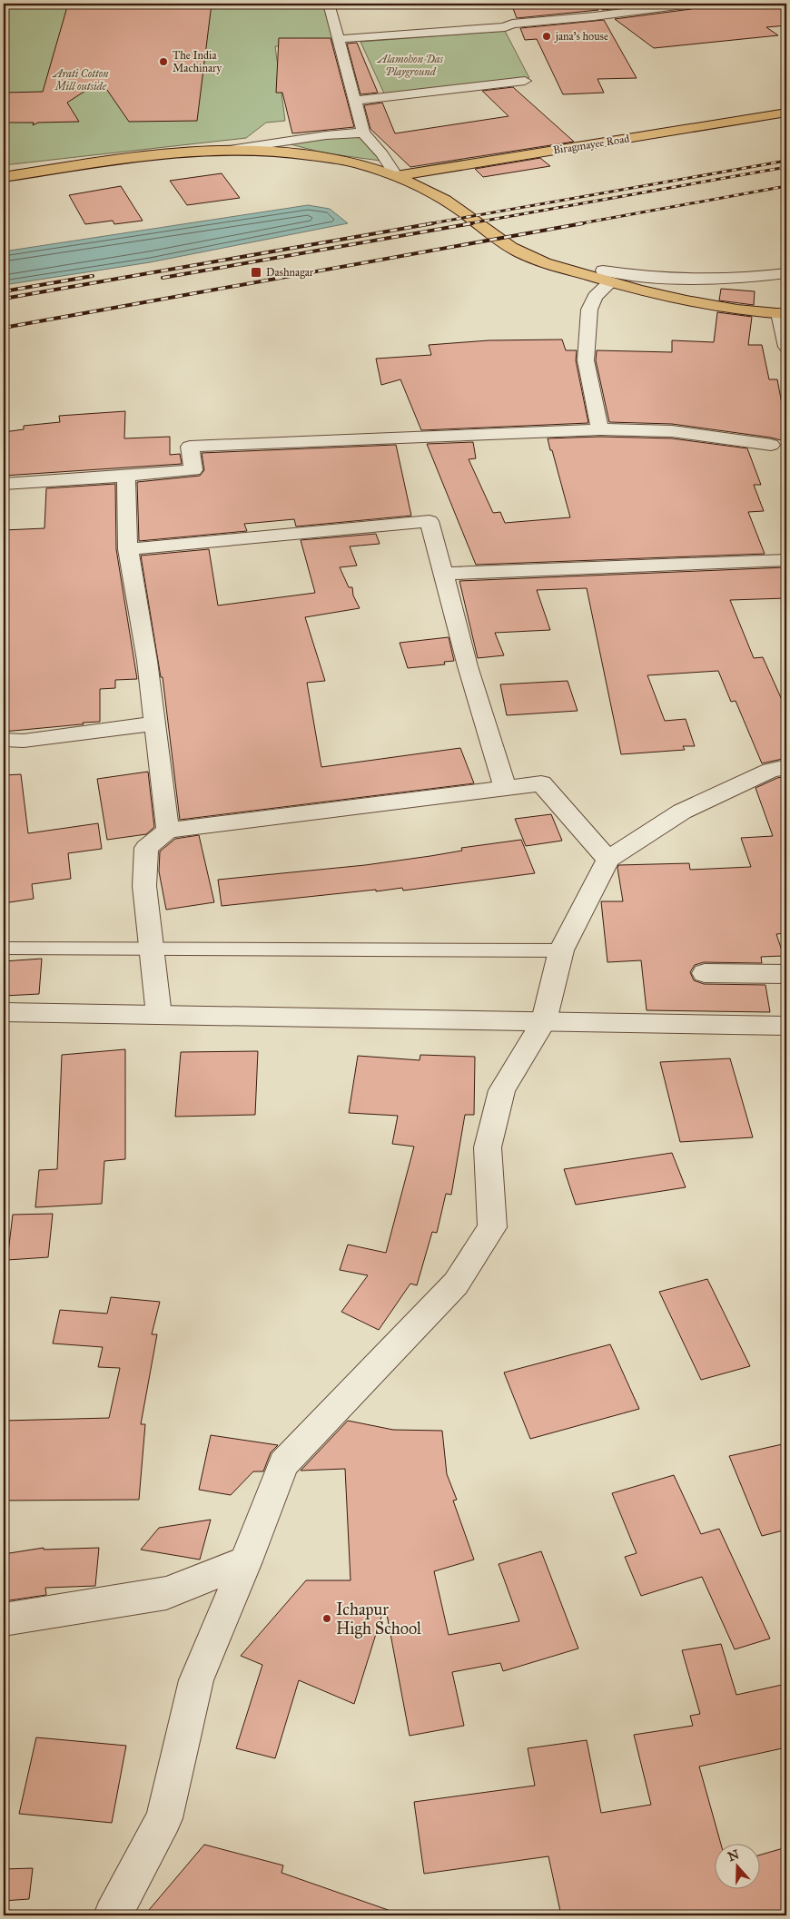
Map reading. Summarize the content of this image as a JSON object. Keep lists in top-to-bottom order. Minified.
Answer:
{"streets":{"main road":["Biragmayee Road"]},"parks":["Alamohon Das Playground","Arati Cotton Mill outside"],"places":{"other":["jana's house","The India Machinary","Ichapur High School"],"transit":["Dashnagar"]},"north":"top"}
